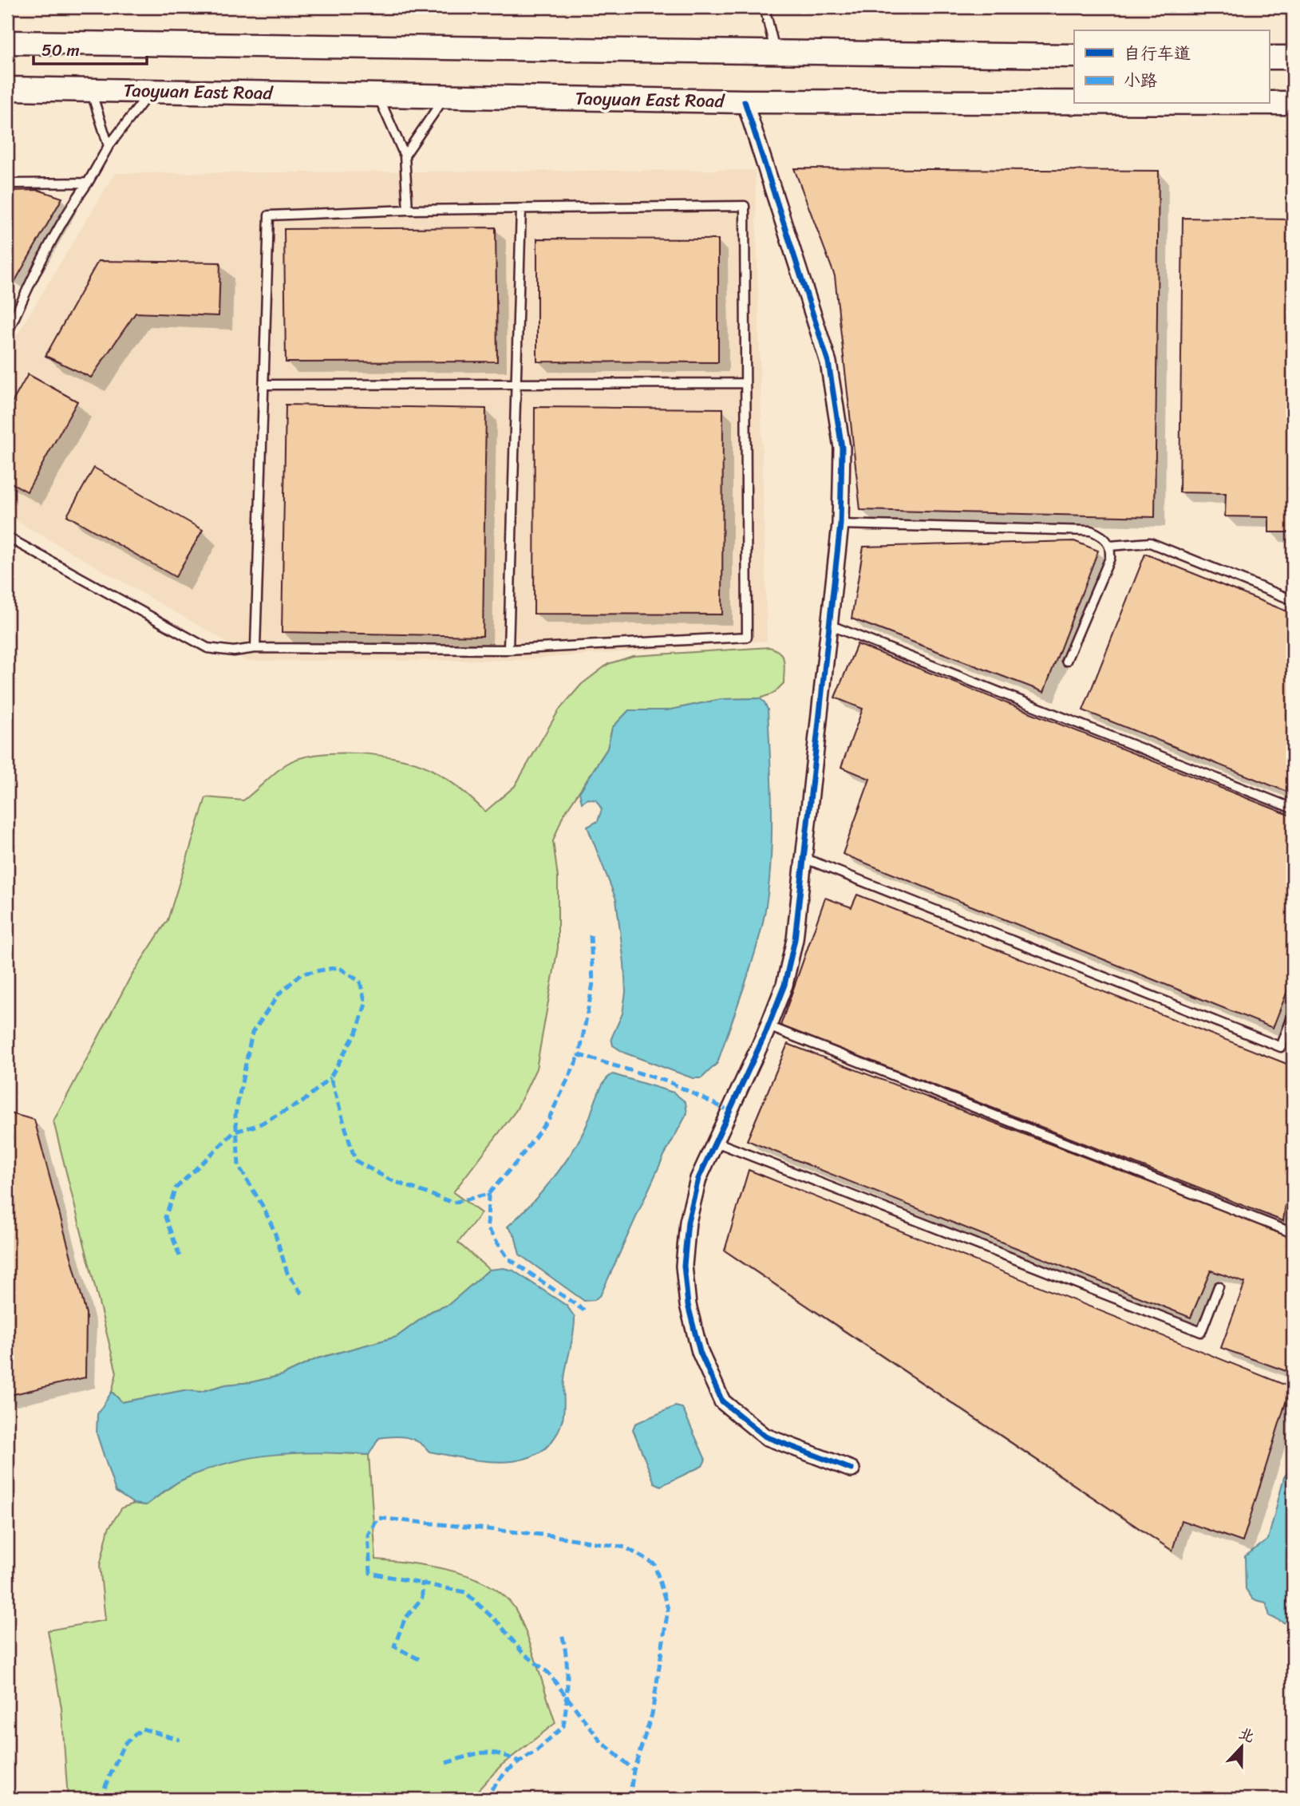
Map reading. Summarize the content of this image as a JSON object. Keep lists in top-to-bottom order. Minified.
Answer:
{"streets":{"main road":["Taoyuan East Road"]},"legend":["自行车道","小路"],"scale_bar":"50 m","north":"top"}
